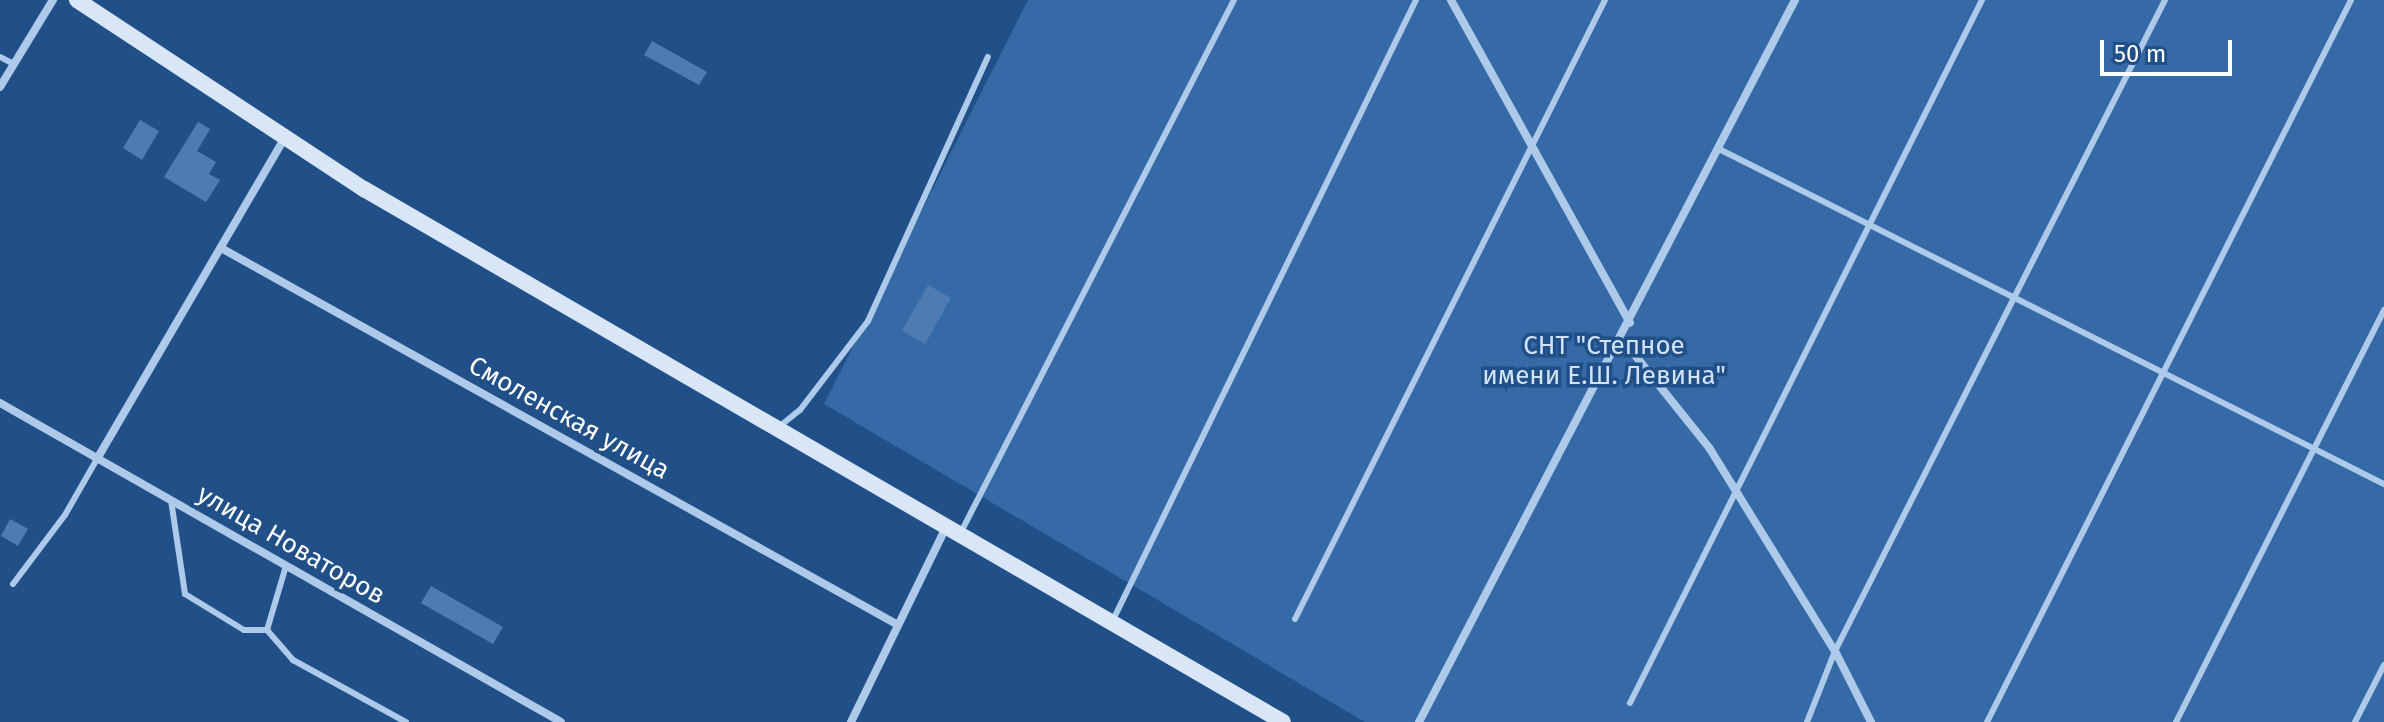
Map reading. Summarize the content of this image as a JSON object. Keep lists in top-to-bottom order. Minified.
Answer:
{"streets":{"street":["Смоленская улица","улица Новаторов"]},"parks":["СНТ \"Степное имени Е.Ш. Левина\""],"scale_bar":"50 m"}
